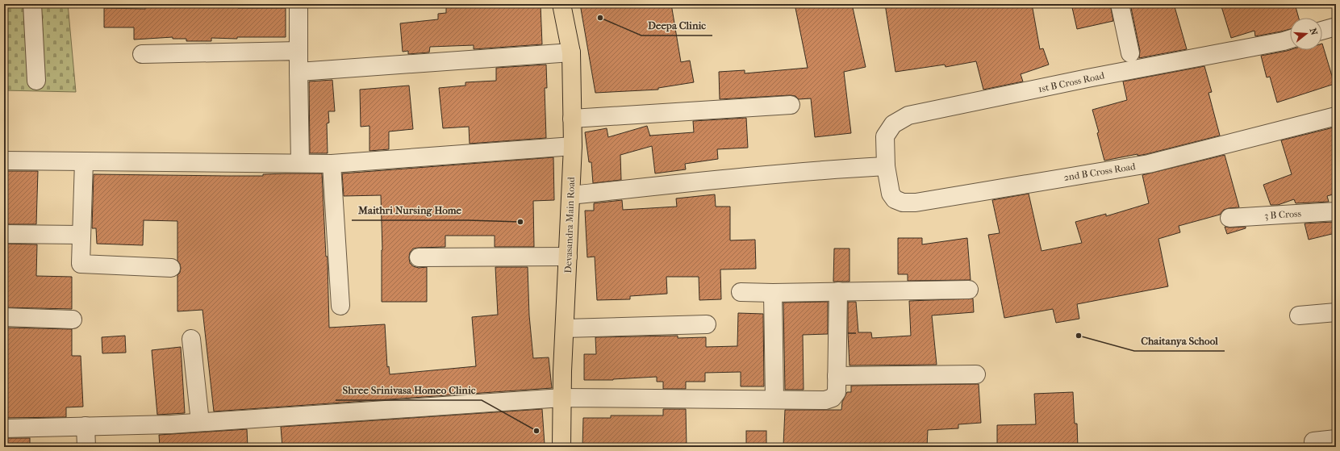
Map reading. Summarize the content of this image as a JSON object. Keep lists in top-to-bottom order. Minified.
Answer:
{"streets":{"main road":["Devasandra Main Road"],"street":["1st B Cross Road","2nd B Cross Road","3 B Cross"]},"crossings":[["1st B Cross Road","2nd B Cross Road"]],"places":["Deepa Clinic","Maithri Nursing Home","Chaitanya School","Shree Srinivasa Homeo Clinic"],"north":"right"}
